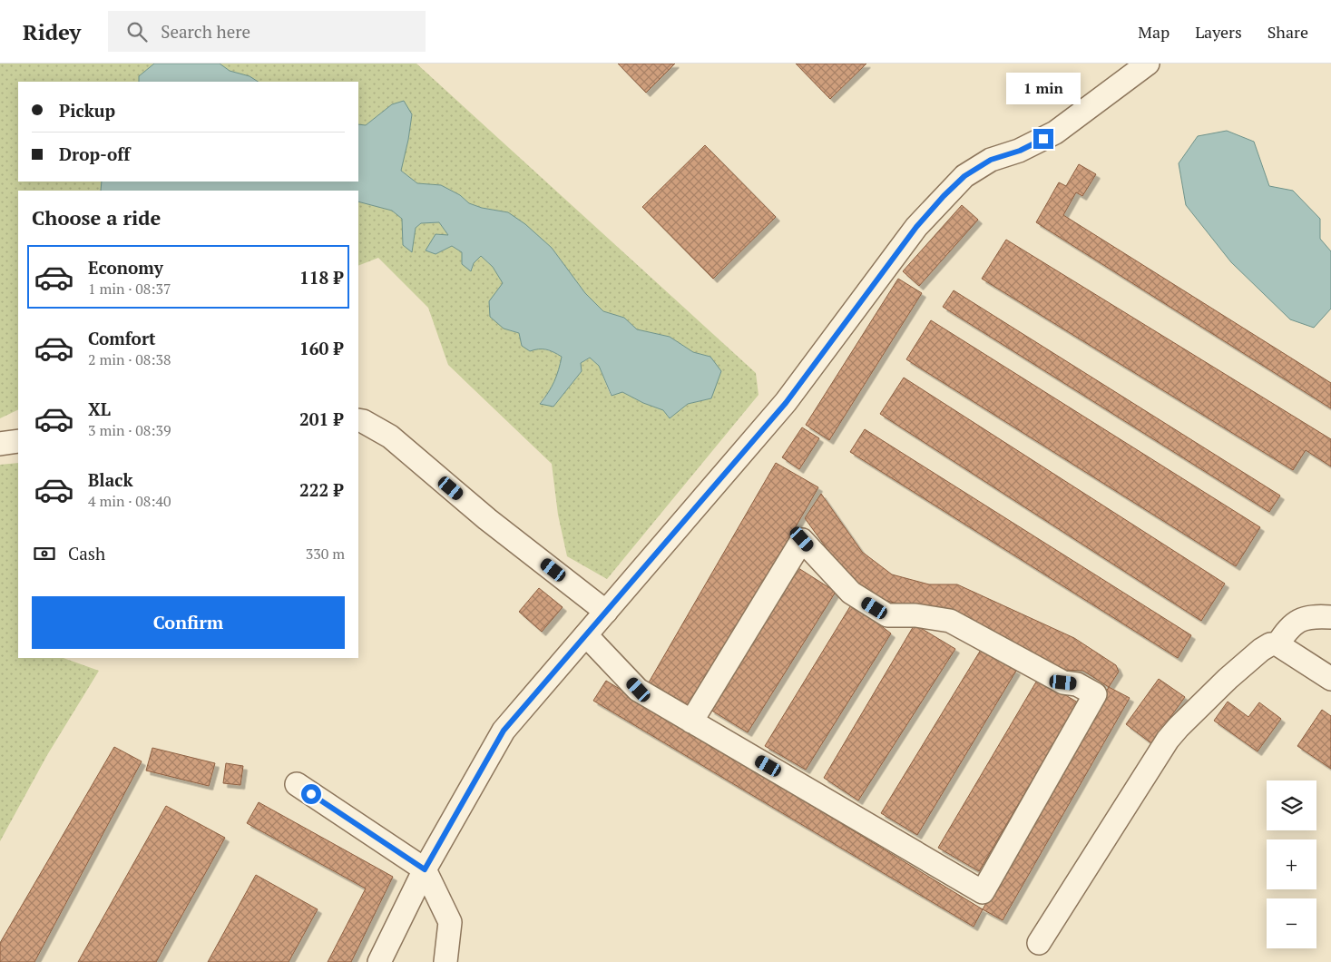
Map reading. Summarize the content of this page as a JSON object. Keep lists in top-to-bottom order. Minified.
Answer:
{"page":{"header":"Ridey","search":"Search here","nav":["Map","Layers","Share"],"bubble":"1 min","banner":["Pickup","Drop-off"],"heading":"Choose a ride","list":[{"name":"Economy","note":"1 min · 08:37","value":"118 ₽"},{"name":"Comfort","note":"2 min · 08:38","value":"160 ₽"},{"name":"XL","note":"3 min · 08:39","value":"201 ₽"},{"name":"Black","note":"4 min · 08:40","value":"222 ₽"}],"pay":["Cash","330 m"],"buttons":"Confirm","map_buttons":["+","−"]}}
